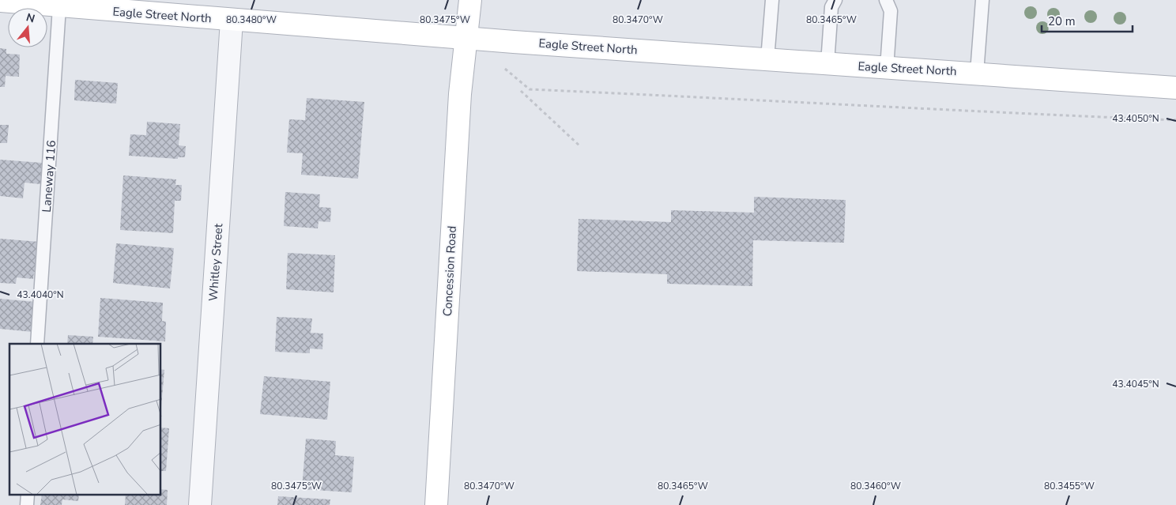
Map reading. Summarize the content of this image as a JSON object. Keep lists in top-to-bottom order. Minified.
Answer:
{"streets":{"main road":["Eagle Street North","Concession Road"],"street":["Whitley Street"],"lane":["Laneway 116"]},"crossings":[["Eagle Street North","Laneway 116"],["Eagle Street North","Whitley Street"],["Eagle Street North","Concession Road"]],"scale_bar":"20 m","north":"top","coordinates":["80.3480°W","80.3475°W","80.3470°W","80.3465°W","43.4050°N","43.4040°N","43.4045°N","80.3460°W","80.3455°W"]}
